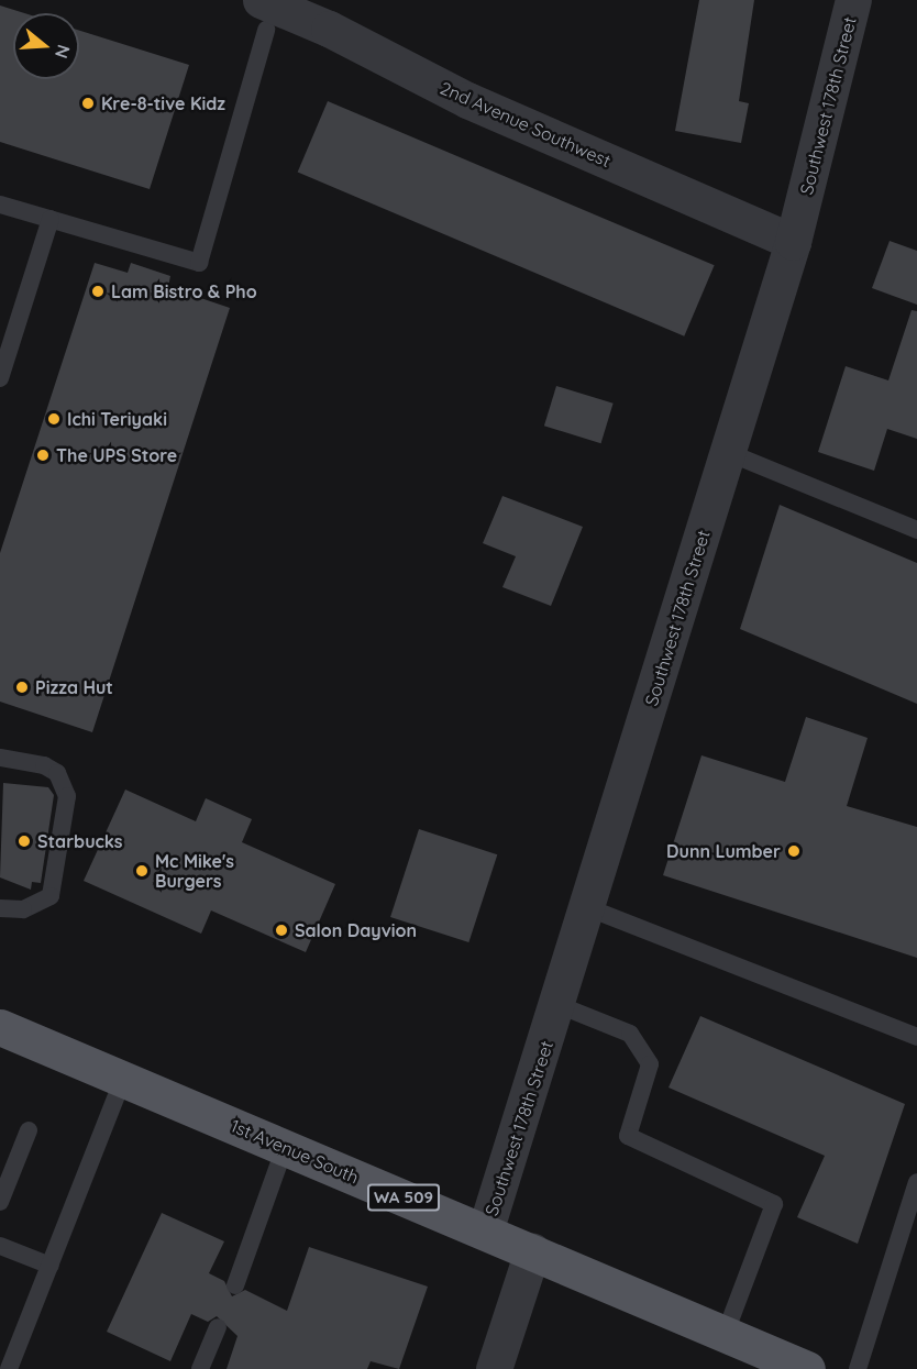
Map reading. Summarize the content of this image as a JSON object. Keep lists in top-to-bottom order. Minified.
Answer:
{"streets":{"main road":["1st Avenue South","WA 509"],"street":["Southwest 178th Street","2nd Avenue Southwest"]},"crossings":[["Southwest 178th Street","2nd Avenue Southwest"],["Southwest 178th Street","1st Avenue South"]],"places":["Kre-8-tive Kidz","Lam Bistro & Pho","Ichi Teriyaki","The UPS Store","Pizza Hut","Starbucks","Dunn Lumber","Mc Mike's Burgers","Salon Dayvion"],"north":"right"}
